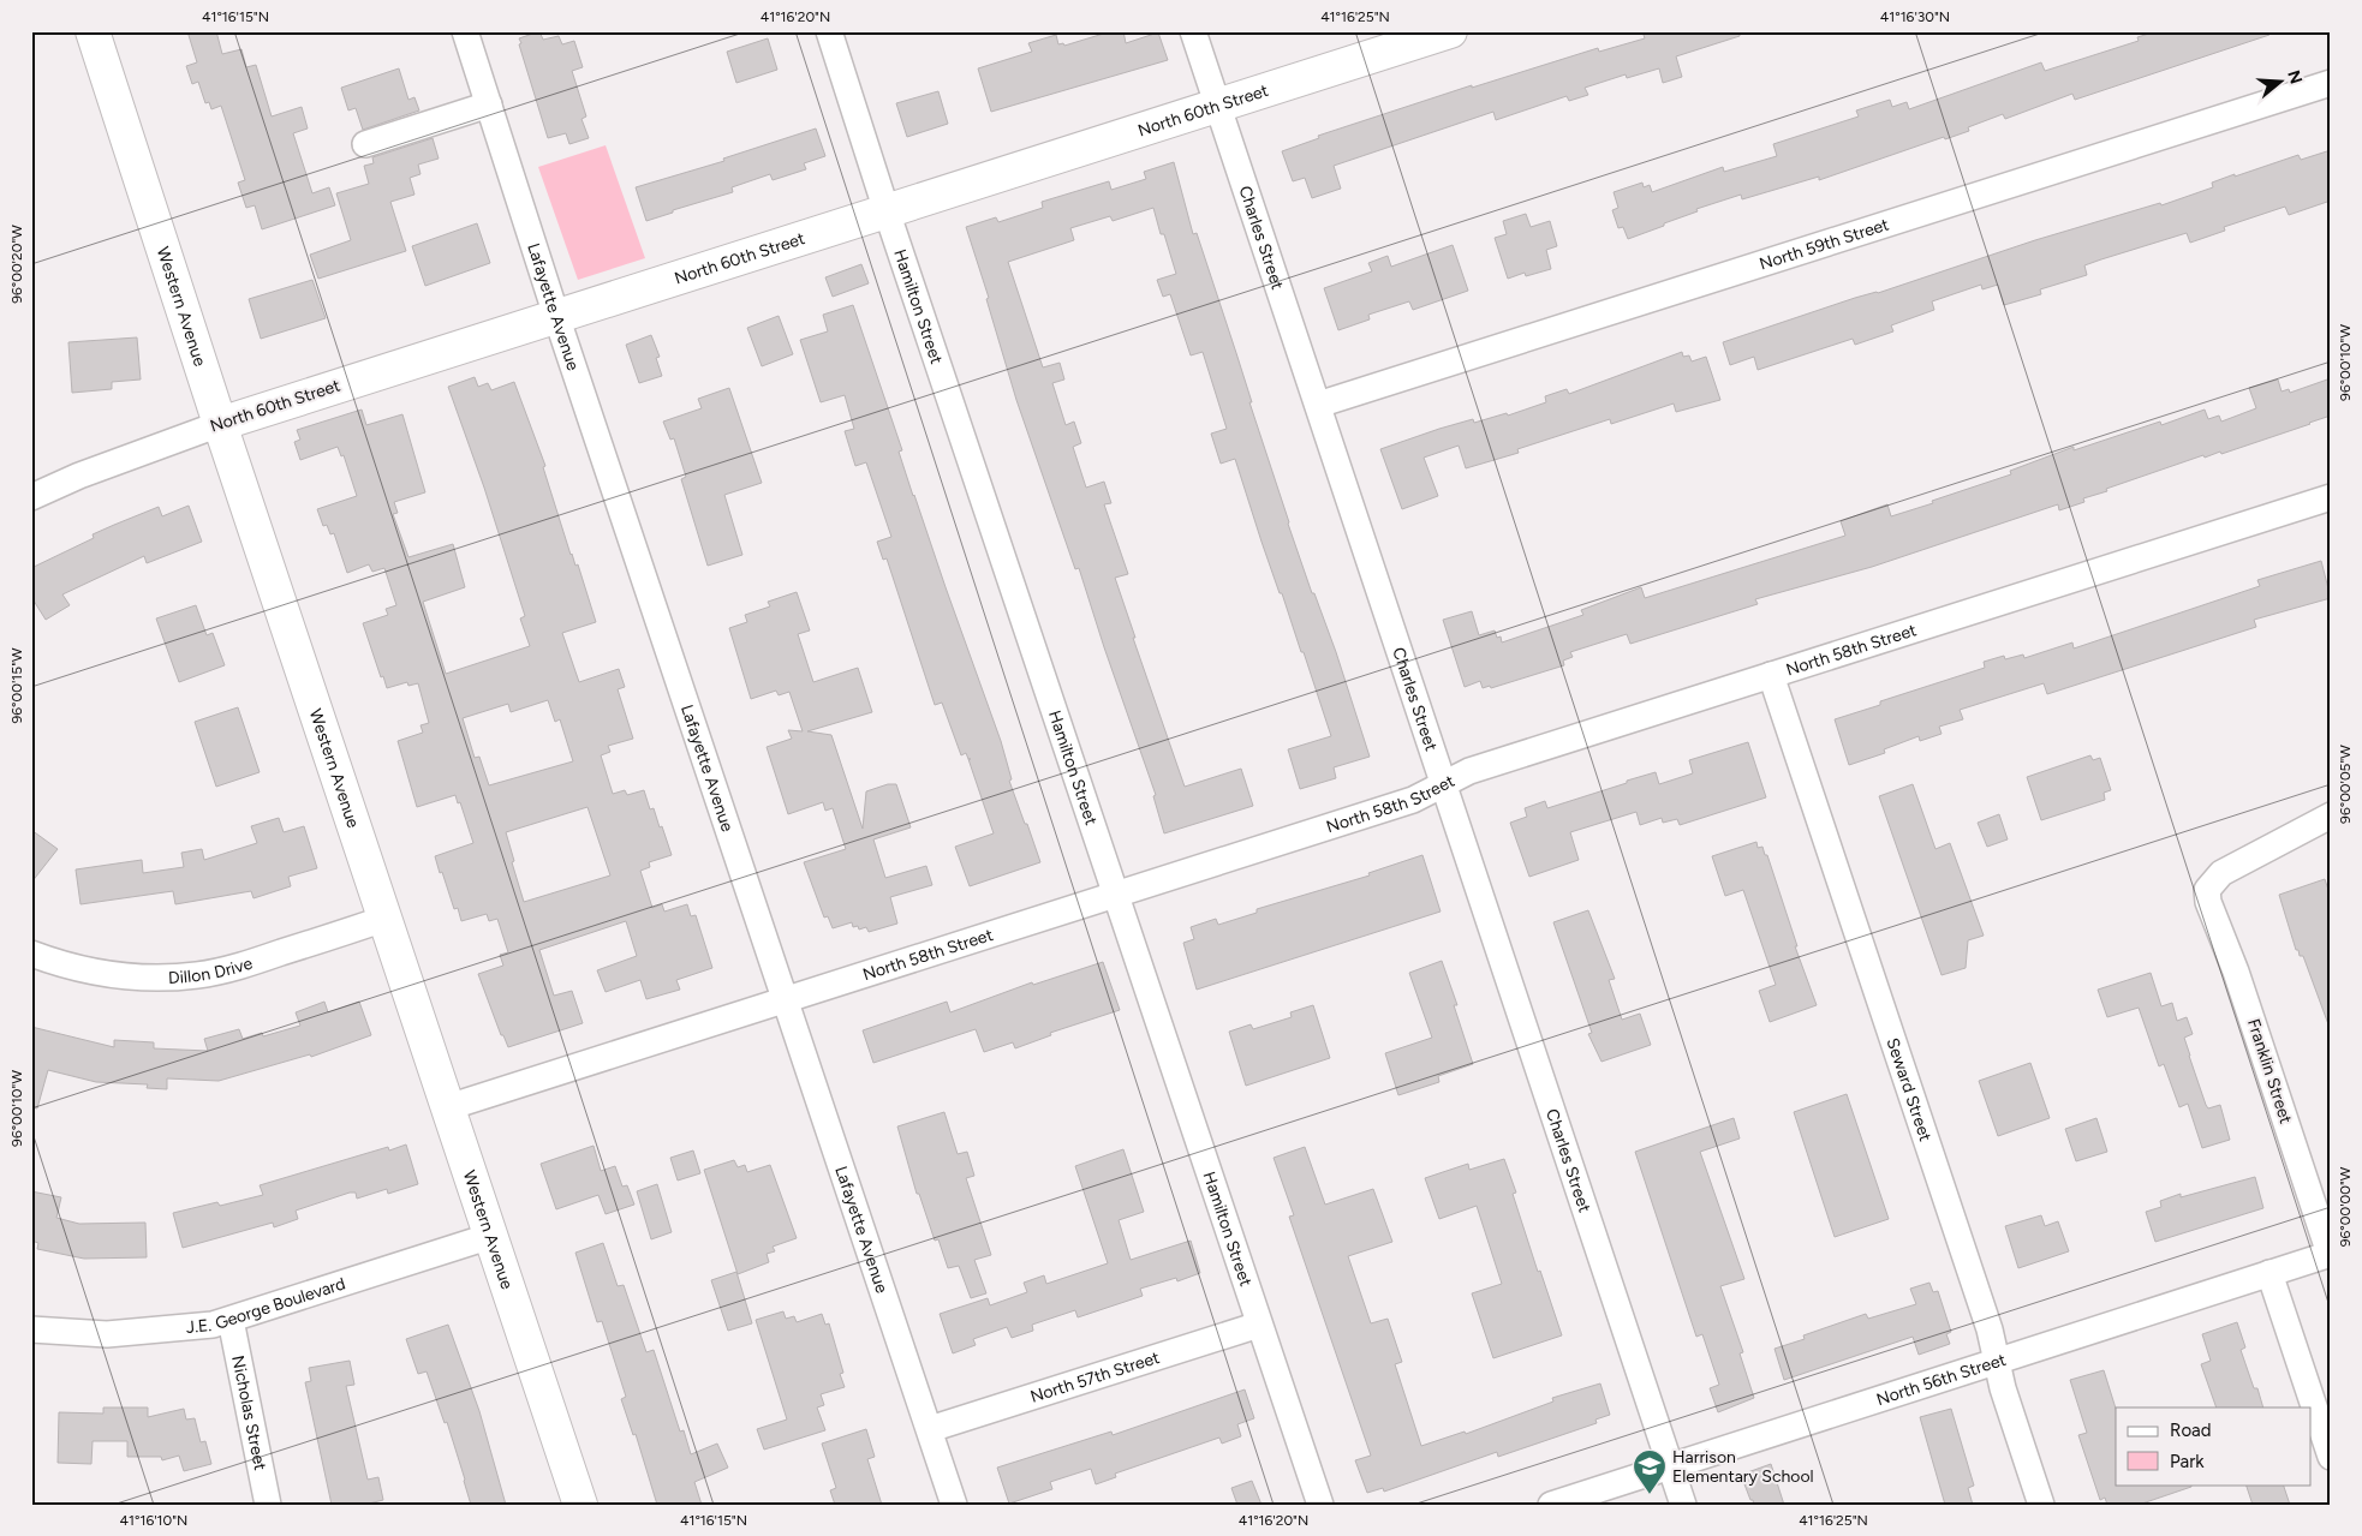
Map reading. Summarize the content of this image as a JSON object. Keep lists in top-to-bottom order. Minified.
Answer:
{"streets":{"street":["North 60th Street","Charles Street","North 59th Street","Western Avenue","Lafayette Avenue","Hamilton Street","North 58th Street","Dillon Drive","Franklin Street","Seward Street","J.E. George Boulevard","North 57th Street","North 56th Street","Nicholas Street"]},"crossings":[["North 60th Street","Charles Street"],["North 60th Street","Western Avenue"],["North 60th Street","Lafayette Avenue"],["North 60th Street","Hamilton Street"],["Charles Street","North 59th Street"],["Charles Street","North 58th Street"],["Charles Street","North 56th Street"],["Western Avenue","North 58th Street"],["Western Avenue","Dillon Drive"],["Western Avenue","J.E. George Boulevard"],["Lafayette Avenue","North 58th Street"],["Lafayette Avenue","North 57th Street"],["Hamilton Street","North 58th Street"],["Hamilton Street","North 57th Street"],["North 58th Street","Seward Street"],["Franklin Street","North 56th Street"],["Seward Street","North 56th Street"],["J.E. George Boulevard","Nicholas Street"]],"places":{"school or university":["Harrison Elementary School"]},"legend":["Road","Park"],"north":"right","coordinates":["41°16'15\"N","41°16'20\"N","41°16'25\"N","41°16'30\"N","96°00'20\"W","96°00'10\"W","96°00'15\"W","96°00'05\"W","96°00'00\"W","41°16'10\"N"]}
